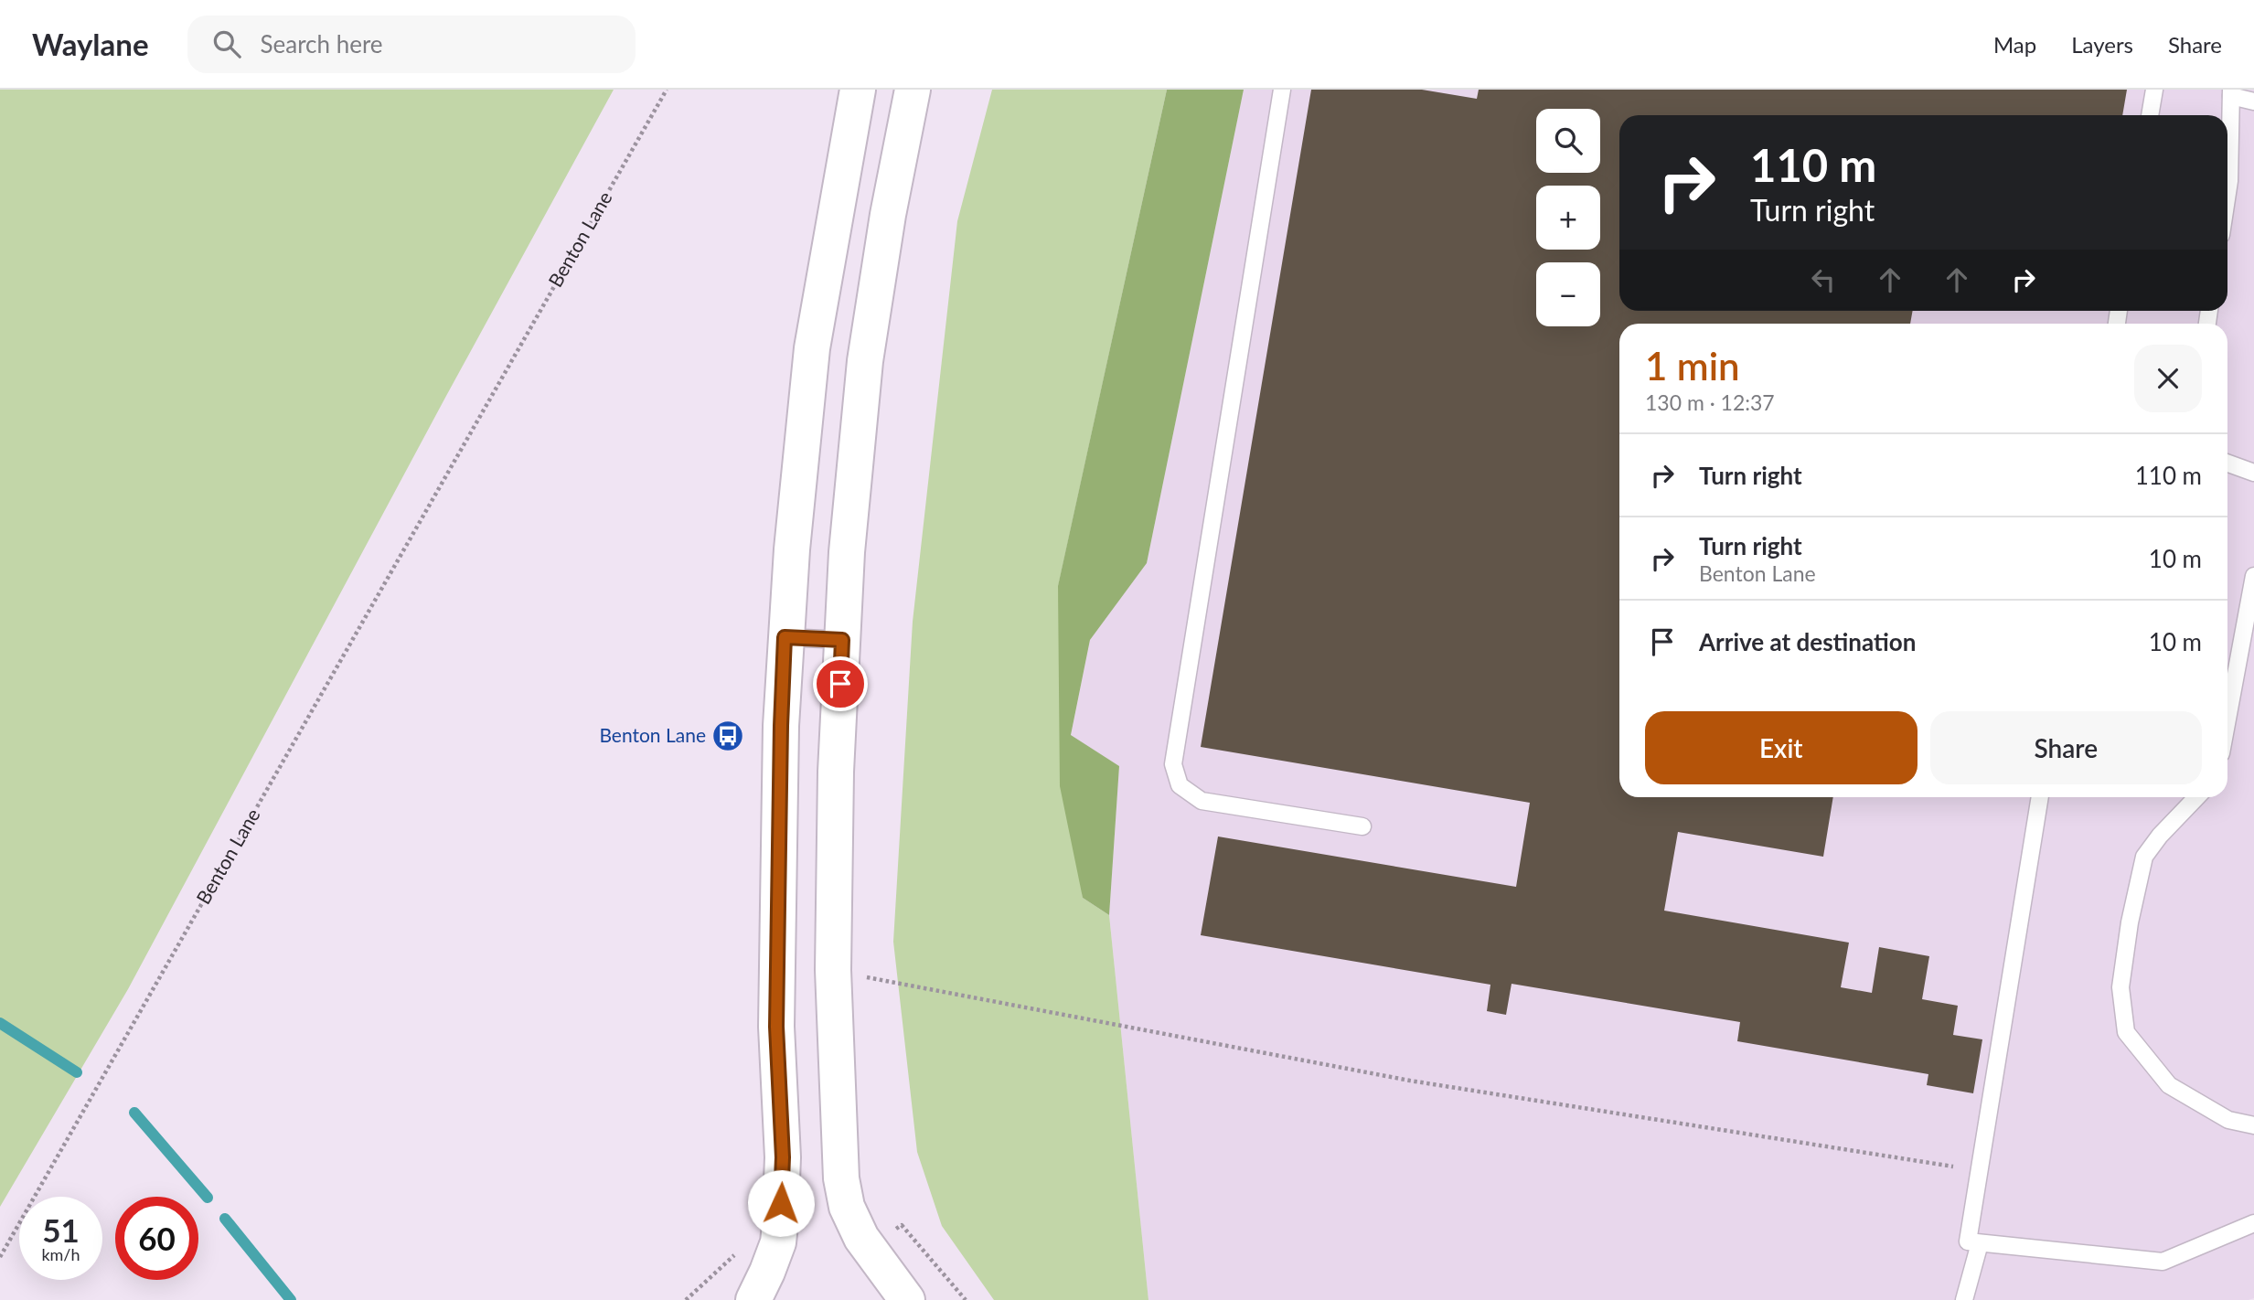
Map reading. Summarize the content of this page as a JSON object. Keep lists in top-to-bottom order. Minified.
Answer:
{"streets":{"path":["Benton Lane"]},"places":{"bus stop":["Benton Lane"]},"page":{"header":"Waylane","search":"Search here","nav":["Map","Layers","Share"],"map_buttons":["+","−"],"turn":["110 m","Turn right"],"heading":["1 min","130 m · 12:37"],"list":[{"name":"Turn right","value":"110 m"},{"name":"Turn right","note":"Benton Lane","value":"10 m"},{"name":"Arrive at destination","value":"10 m"}],"buttons":["Exit","Share"],"speed":"51 km/h","limit":"60"}}
